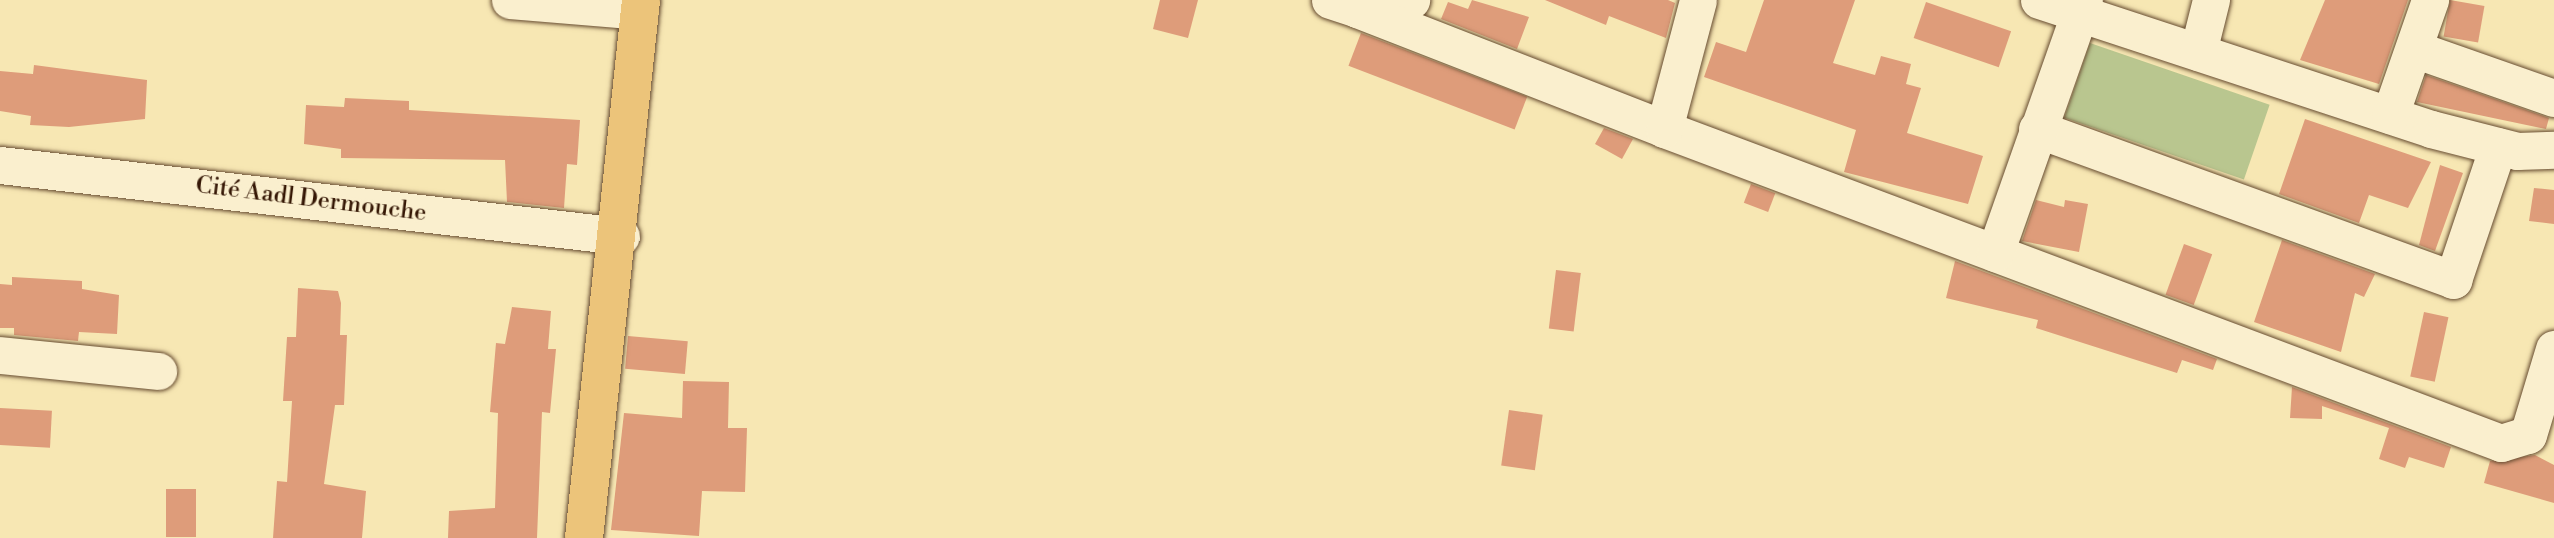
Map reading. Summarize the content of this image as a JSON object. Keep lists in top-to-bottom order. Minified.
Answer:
{"streets":{"street":["Cité Aadl Dermouche"]}}
